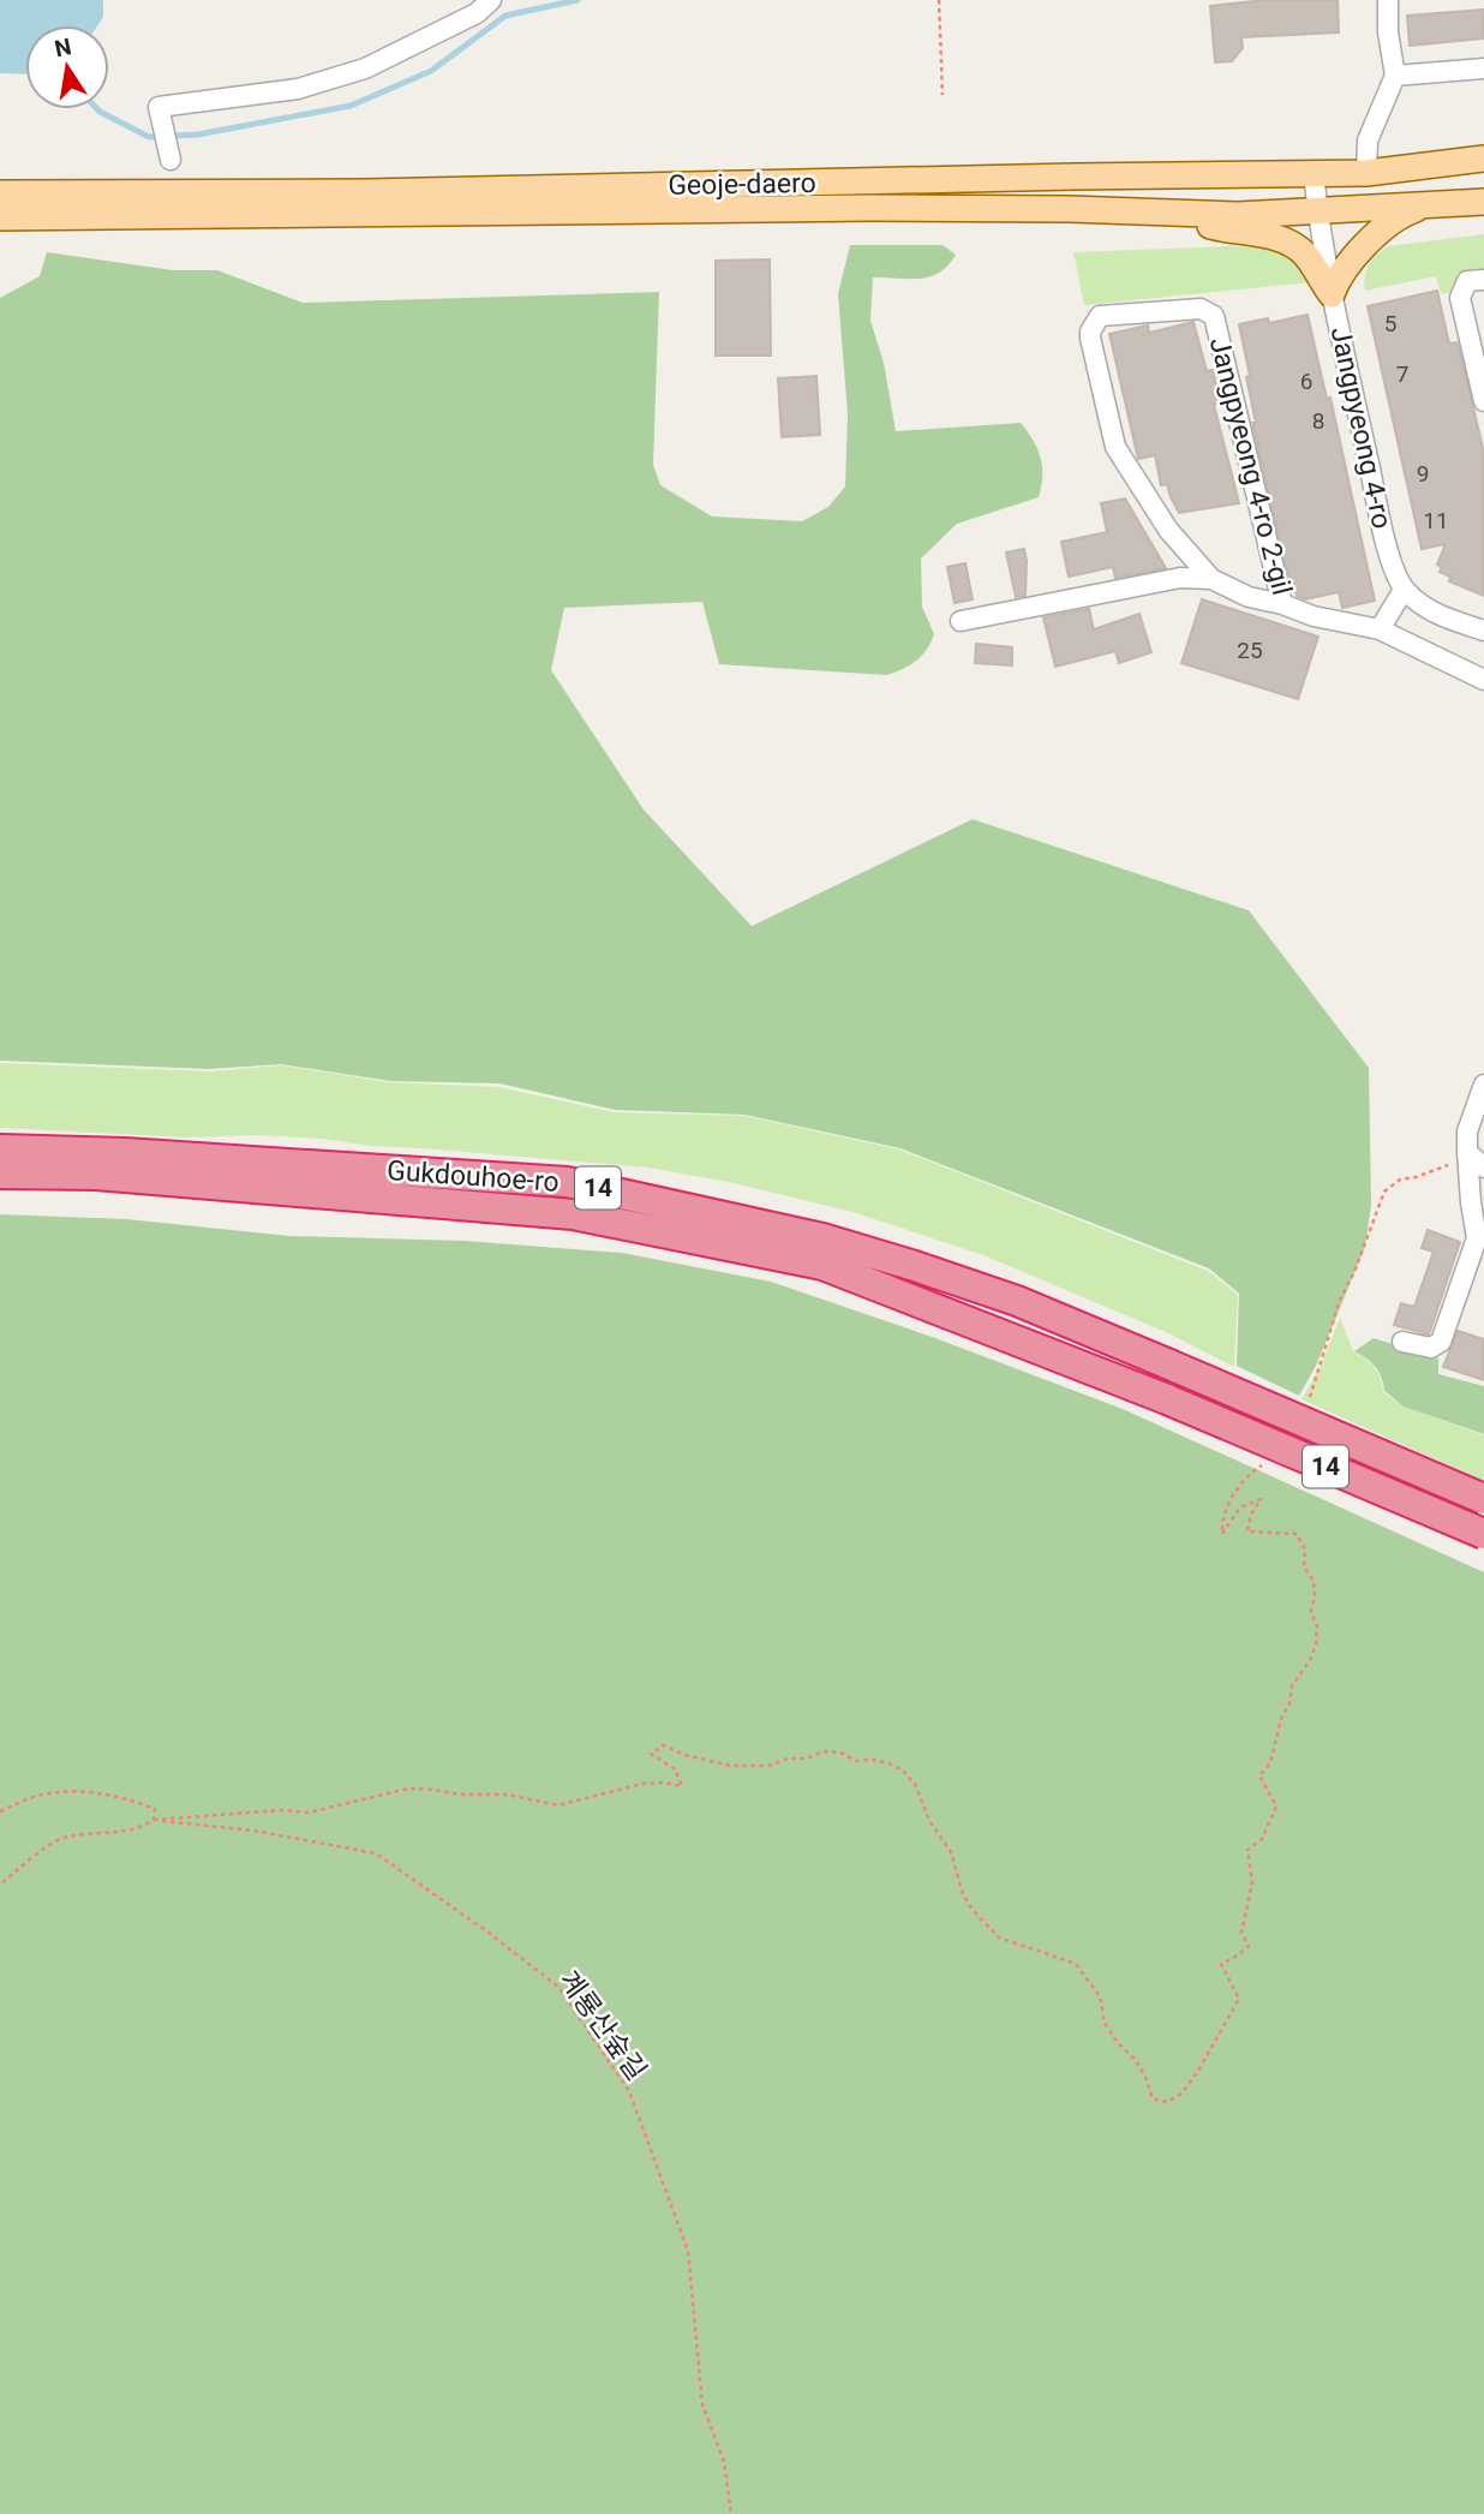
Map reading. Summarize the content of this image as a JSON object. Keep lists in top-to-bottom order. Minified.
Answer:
{"streets":{"highway":["Gukdouhoe-ro","14"],"main road":["Geoje-daero"],"street":["Jangpyeong 4-ro","Jangpyeong 4-ro 2-gil"],"path":["계룡산숲길"]},"crossings":[["Geoje-daero","Jangpyeong 4-ro"],["Gukdouhoe-ro","14"]],"house_numbers":["5","7","6","8","9","11","25"],"north":"top"}
